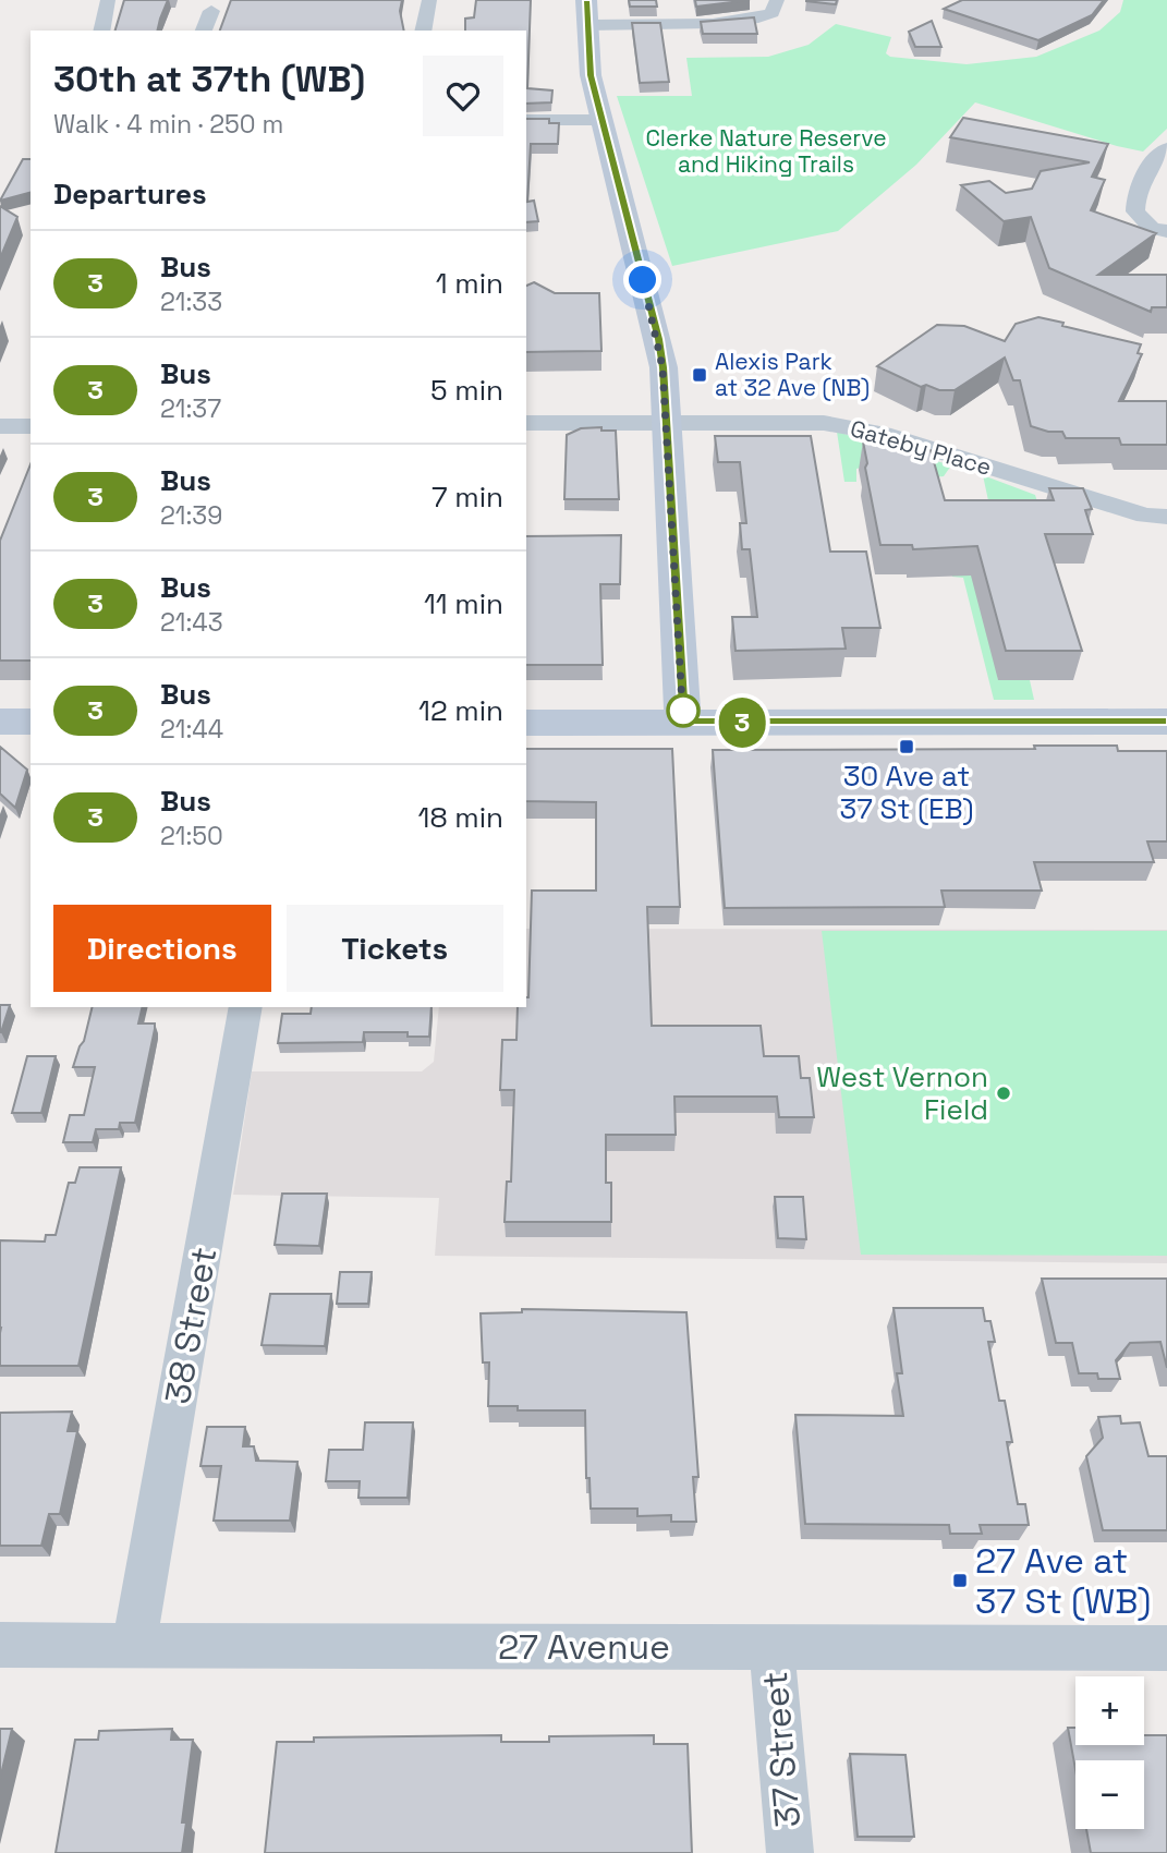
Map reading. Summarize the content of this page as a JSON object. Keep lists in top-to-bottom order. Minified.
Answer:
{"streets":{"street":["Gateby Place","38 Street","27 Avenue","37 Street"]},"crossings":[["38 Street","27 Avenue"],["27 Avenue","37 Street"]],"parks":["Clerke Nature Reserve and Hiking Trails"],"places":{"transit":["Alexis Park at 32 Ave (NB)","30 Ave at 37 St (EB)","27 Ave at 37 St (WB)"],"other":["West Vernon Field"]},"lines":["bus line 3"],"page":{"on_map":"3","heading":[["30th at 37th (WB)","Walk · 4 min · 250 m"],"Departures"],"list":[{"mark":"3","name":"Bus","note":"21:33","value":"1 min"},{"mark":"3","name":"Bus","note":"21:37","value":"5 min"},{"mark":"3","name":"Bus","note":"21:39","value":"7 min"},{"mark":"3","name":"Bus","note":"21:43","value":"11 min"},{"mark":"3","name":"Bus","note":"21:44","value":"12 min"},{"mark":"3","name":"Bus","note":"21:50","value":"18 min"}],"buttons":["Directions","Tickets"],"map_buttons":["+","−"]}}
